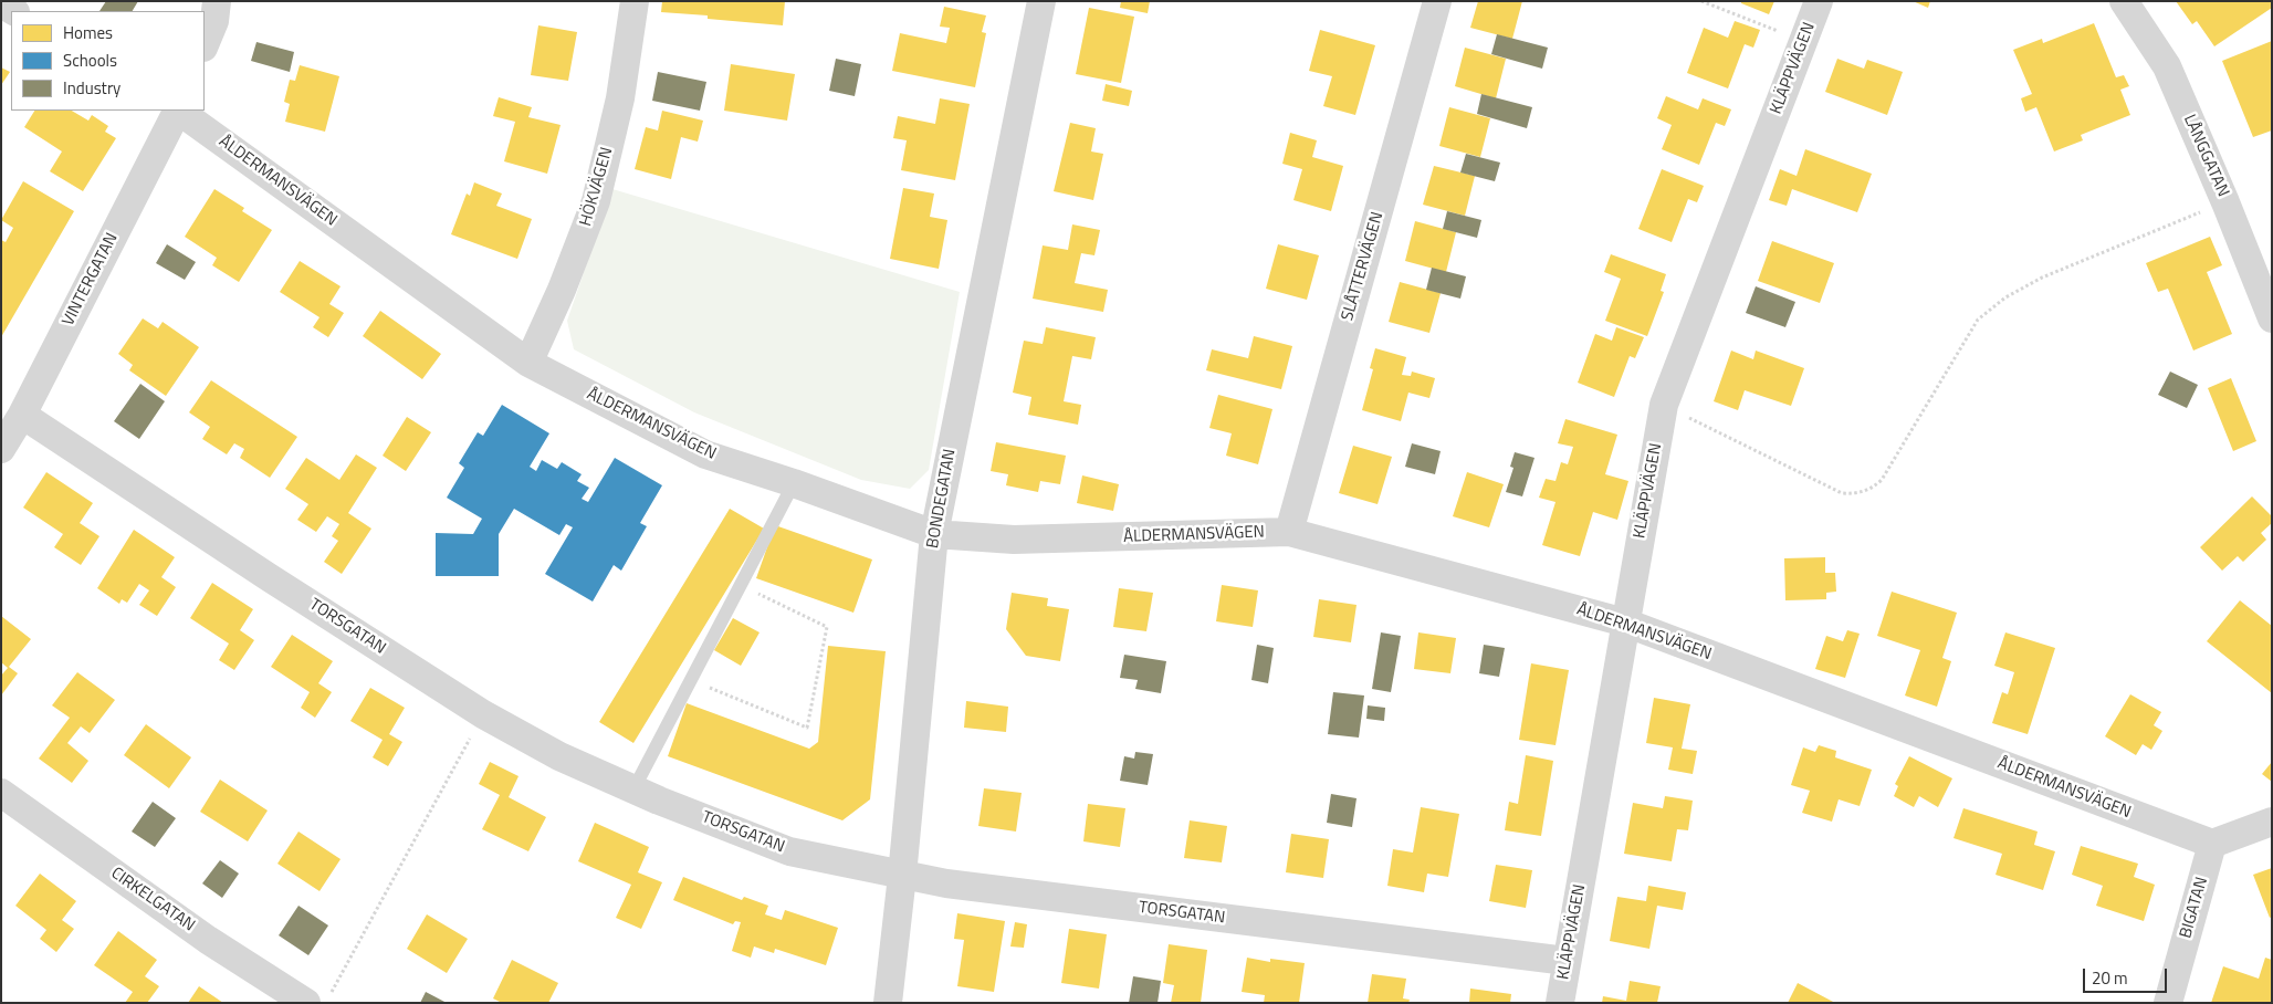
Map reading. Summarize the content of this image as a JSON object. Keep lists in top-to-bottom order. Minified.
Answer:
{"streets":{"street":["KLÄPPVÄGEN","LÅNGGATAN","ÅLDERMANSVÄGEN","HÖKVÄGEN","SLÅTTERVÄGEN","VINTERGATAN","BONDEGATAN","TORSGATAN","CIRKELGATAN","BIGATAN"]},"crossings":[["KLÄPPVÄGEN","ÅLDERMANSVÄGEN"],["KLÄPPVÄGEN","TORSGATAN"],["ÅLDERMANSVÄGEN","HÖKVÄGEN"],["ÅLDERMANSVÄGEN","SLÅTTERVÄGEN"],["ÅLDERMANSVÄGEN","BONDEGATAN"],["ÅLDERMANSVÄGEN","BIGATAN"],["VINTERGATAN","TORSGATAN"],["BONDEGATAN","TORSGATAN"]],"legend":["Homes","Schools","Industry"],"scale_bar":"20 m"}
